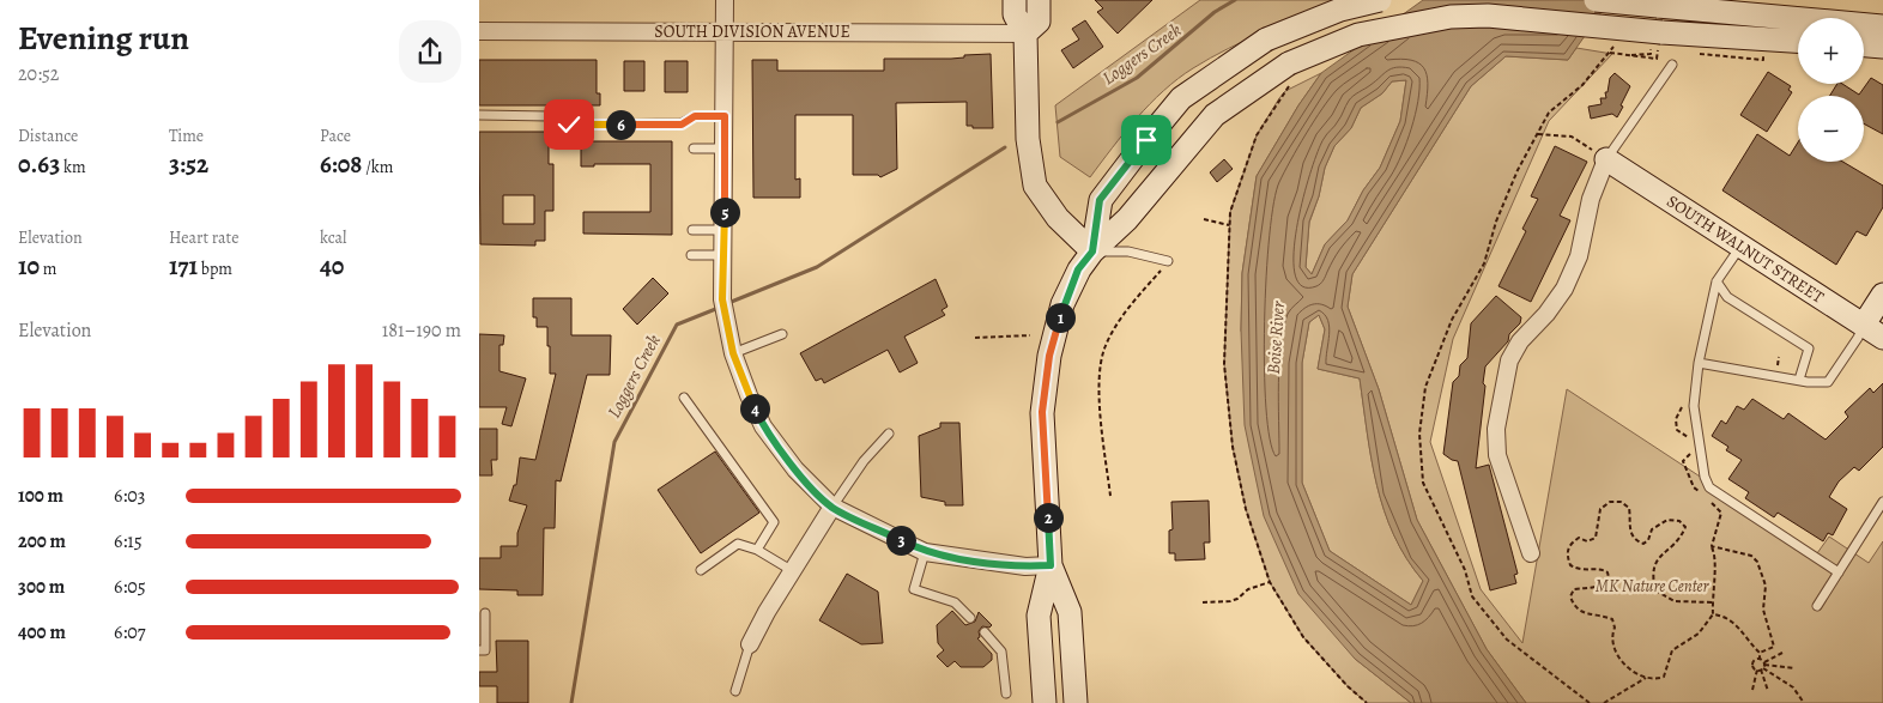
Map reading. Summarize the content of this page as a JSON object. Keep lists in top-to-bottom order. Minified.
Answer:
{"streets":{"main road":["SOUTH WALNUT STREET"],"street":["SOUTH DIVISION AVENUE"]},"water":["Loggers Creek","Boise River"],"parks":["MK Nature Center"],"page":{"heading":["Evening run","20:52"],"map_buttons":["+","−"],"stats":[["Distance","0.63 km"],["Time","3:52"],["Pace","6:08 /km"],["Elevation","10 m"],["Heart rate","171 bpm"],["kcal","40"]],"pins":["6","5","1","4","2","3"],"chart":["Elevation","181–190 m"],"list":[{"name":"100 m","note":"6:03"},{"name":"200 m","note":"6:15"},{"name":"300 m","note":"6:05"},{"name":"400 m","note":"6:07"}]}}
